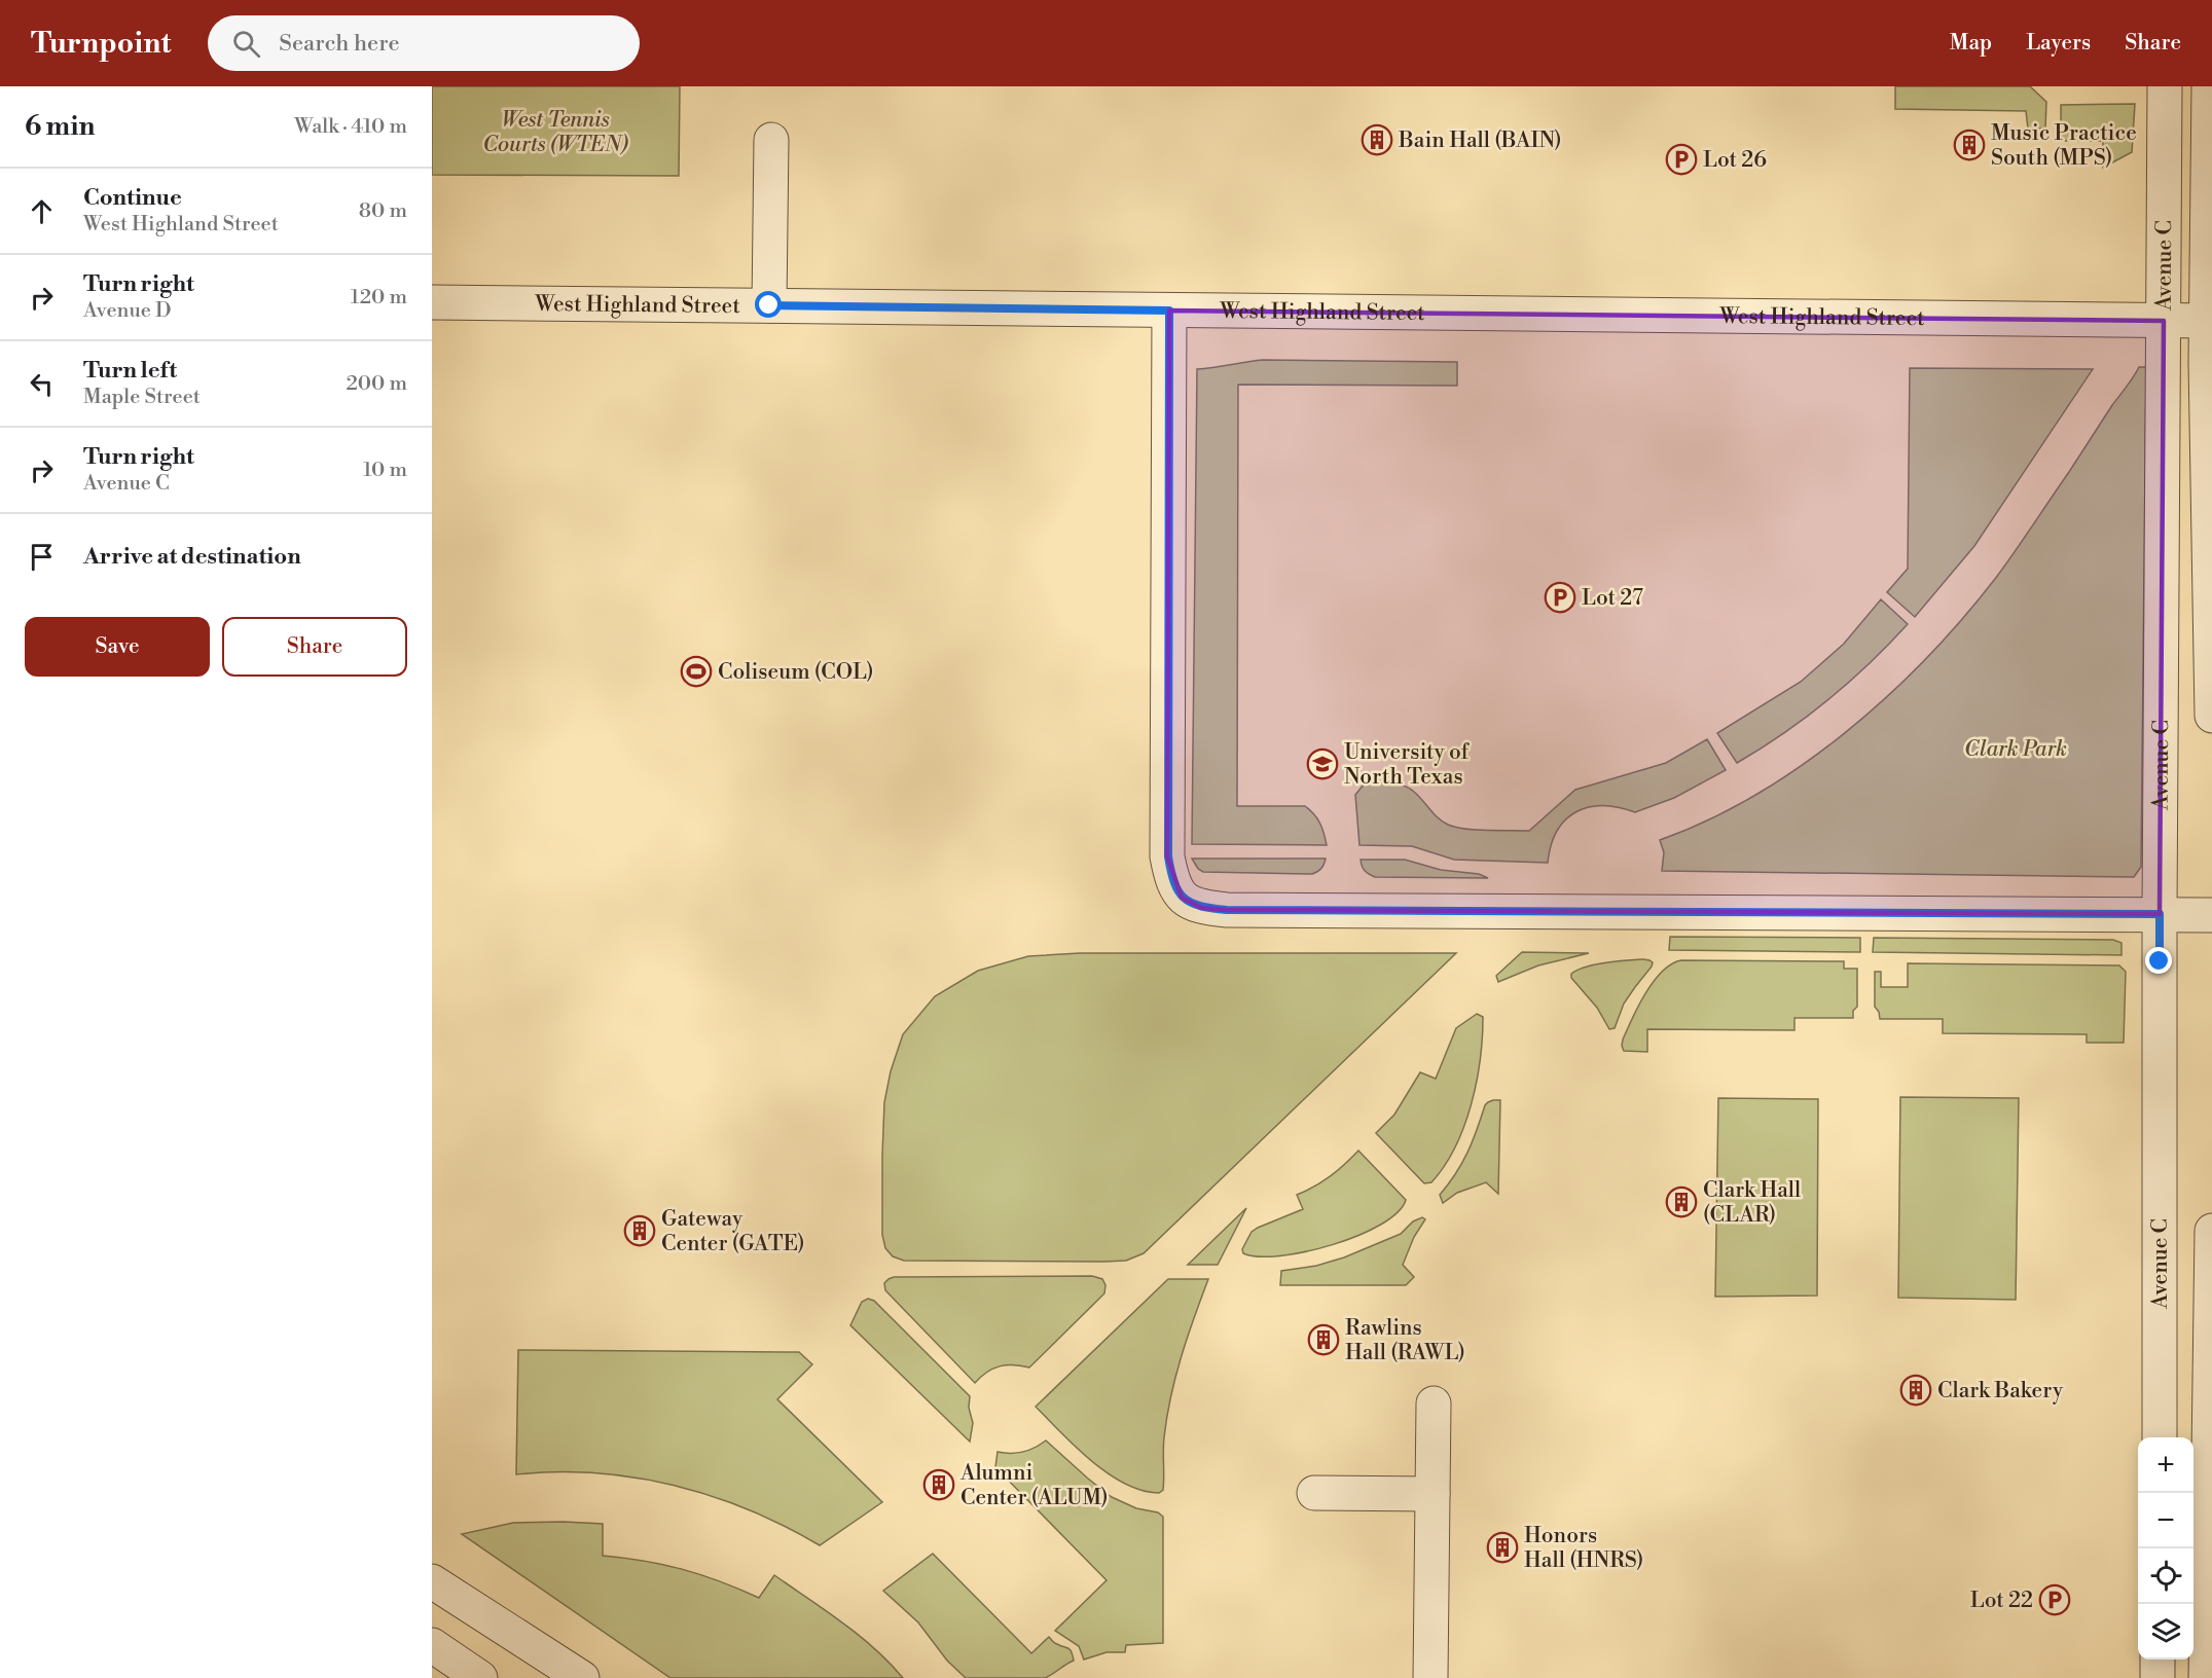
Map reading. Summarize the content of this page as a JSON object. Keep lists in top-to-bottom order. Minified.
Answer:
{"streets":{"street":["Avenue C","West Highland Street"]},"crossings":[["Avenue C","West Highland Street"]],"parks":["West Tennis Courts (WTEN)","Clark Park"],"places":{"building":["Bain Hall (BAIN)","Music Practice South (MPS)","Clark Hall (CLAR)","Gateway Center (GATE)","Rawlins Hall (RAWL)","Clark Bakery","Alumni Center (ALUM)","Honors Hall (HNRS)"],"parking":["Lot 26","Lot 27","Lot 22"],"sports":["Coliseum (COL)"],"school or university":["University of North Texas"]},"page":{"header":"Turnpoint","search":"Search here","nav":["Map","Layers","Share"],"heading":["6 min","Walk · 410 m"],"list":[["Continue","West Highland Street","80 m"],["Turn right","Avenue D","120 m"],["Turn left","Maple Street","200 m"],["Turn right","Avenue C","10 m"],"Arrive at destination"],"buttons":["Save","Share"],"map_buttons":["+","−"]}}
